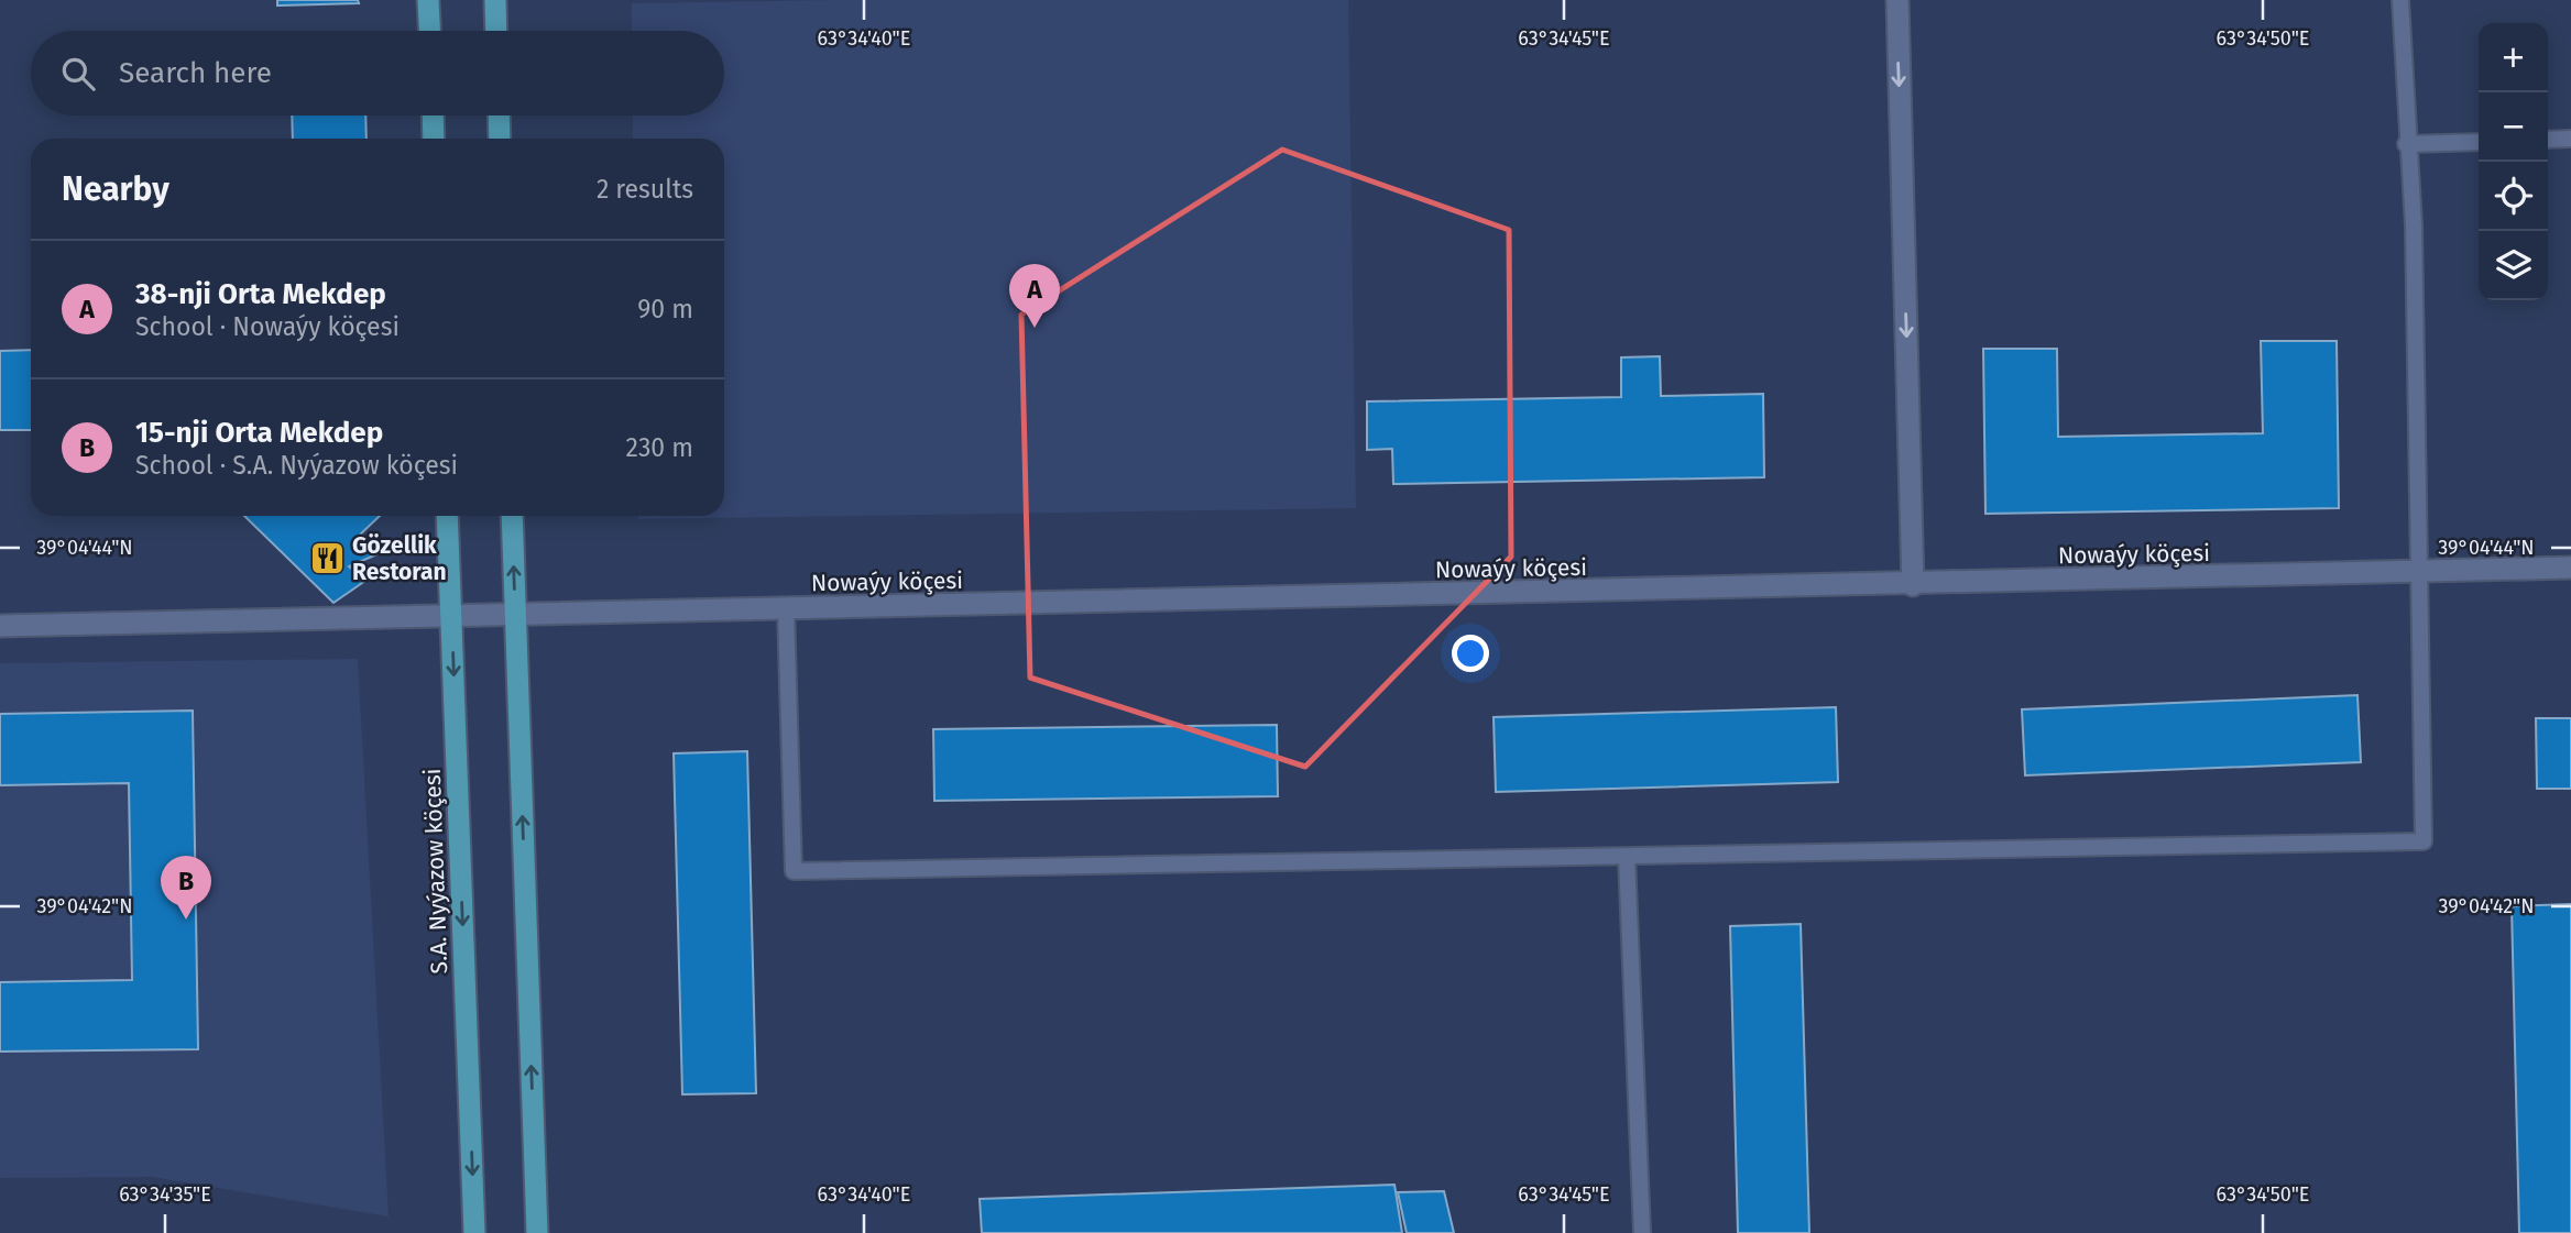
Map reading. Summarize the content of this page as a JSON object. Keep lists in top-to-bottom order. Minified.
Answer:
{"streets":{"main road":["S.A. Nyýazow köçesi"],"street":["Nowaýy köçesi"]},"crossings":[["Nowaýy köçesi","S.A. Nyýazow köçesi"]],"places":{"restaurant":["Gözellik Restoran"]},"page":{"map_buttons":["+","−"],"search":"Search here","heading":["Nearby","2 results"],"list":[{"mark":"A","name":"38-nji Orta Mekdep","note":"School · Nowaýy köçesi","value":"90 m"},{"mark":"B","name":"15-nji Orta Mekdep","note":"School · S.A. Nyýazow köçesi","value":"230 m"}],"pins":["A","B"]},"coordinates":["63°34'40\"E","63°34'45\"E","63°34'50\"E","39°04'44\"N","39°04'42\"N","63°34'35\"E"]}
